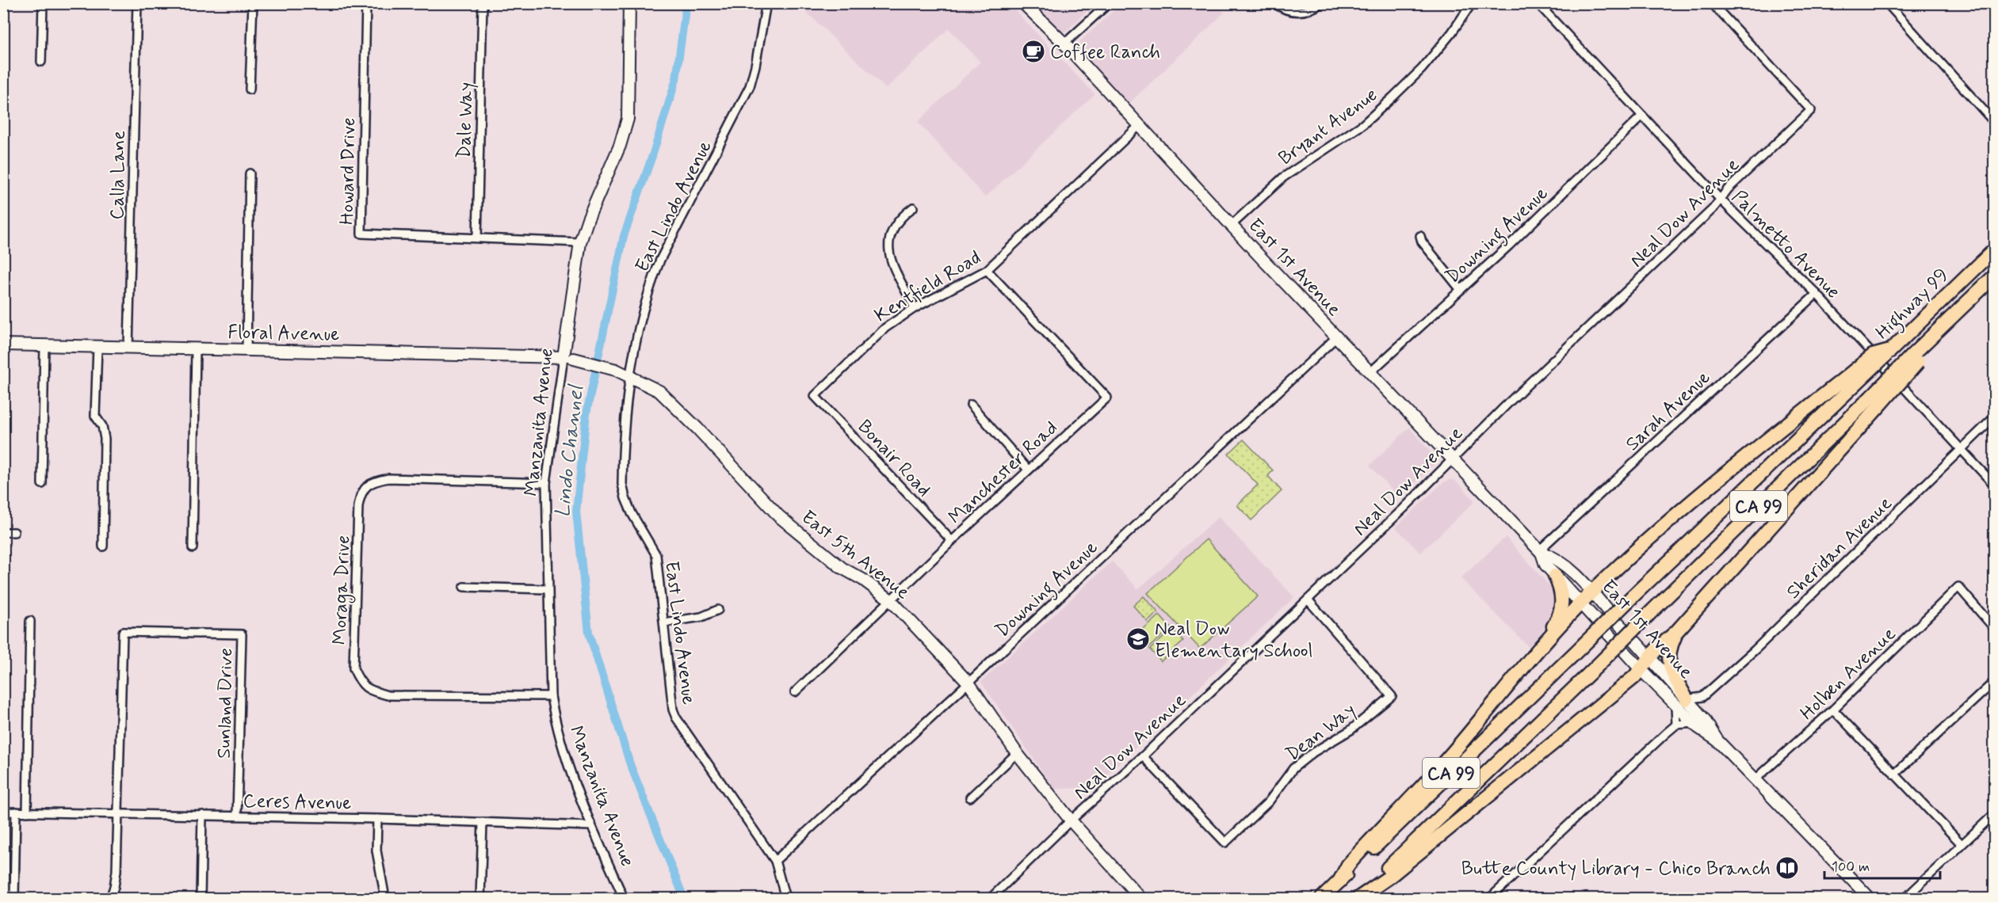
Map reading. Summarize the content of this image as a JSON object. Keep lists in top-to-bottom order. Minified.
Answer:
{"streets":{"highway":["Highway 99","CA 99"],"street":["Dale Way","Bryant Avenue","Howard Drive","Calla Lane","East Lindo Avenue","Neal Dow Avenue","Downing Avenue","Palmetto Avenue","East 1st Avenue","Kentfield Road","Floral Avenue","Sarah Avenue","Manzanita Avenue","Bonair Road","Manchester Road","Sheridan Avenue","East 5th Avenue","Moraga Drive","Holben Avenue","Sunland Drive","Dean Way","Ceres Avenue"]},"crossings":[["Dale Way","Howard Drive"],["Bryant Avenue","East 1st Avenue"],["Howard Drive","Manzanita Avenue"],["Calla Lane","Floral Avenue"],["East Lindo Avenue","Downing Avenue"],["East Lindo Avenue","East 5th Avenue"],["Neal Dow Avenue","Palmetto Avenue"],["Neal Dow Avenue","East 1st Avenue"],["Neal Dow Avenue","East 5th Avenue"],["Neal Dow Avenue","Dean Way"],["Downing Avenue","Palmetto Avenue"],["Downing Avenue","East 1st Avenue"],["Downing Avenue","East 5th Avenue"],["Palmetto Avenue","Sarah Avenue"],["Palmetto Avenue","Sheridan Avenue"],["East 1st Avenue","Kentfield Road"],["East 1st Avenue","Sarah Avenue"],["East 1st Avenue","Holben Avenue"],["Kentfield Road","Bonair Road"],["Kentfield Road","Manchester Road"],["Highway 99","CA 99"],["Floral Avenue","Manzanita Avenue"],["Floral Avenue","East 5th Avenue"],["Manzanita Avenue","East 5th Avenue"],["Manzanita Avenue","Moraga Drive"],["Manzanita Avenue","Ceres Avenue"],["Bonair Road","Manchester Road"],["Manchester Road","East 5th Avenue"],["Sunland Drive","Ceres Avenue"]],"water":["Lindo Channel"],"places":{"cafe":["Coffee Ranch"],"school or university":["Neal Dow Elementary School"],"library":["Butte County Library - Chico Branch"]},"scale_bar":"100 m"}
